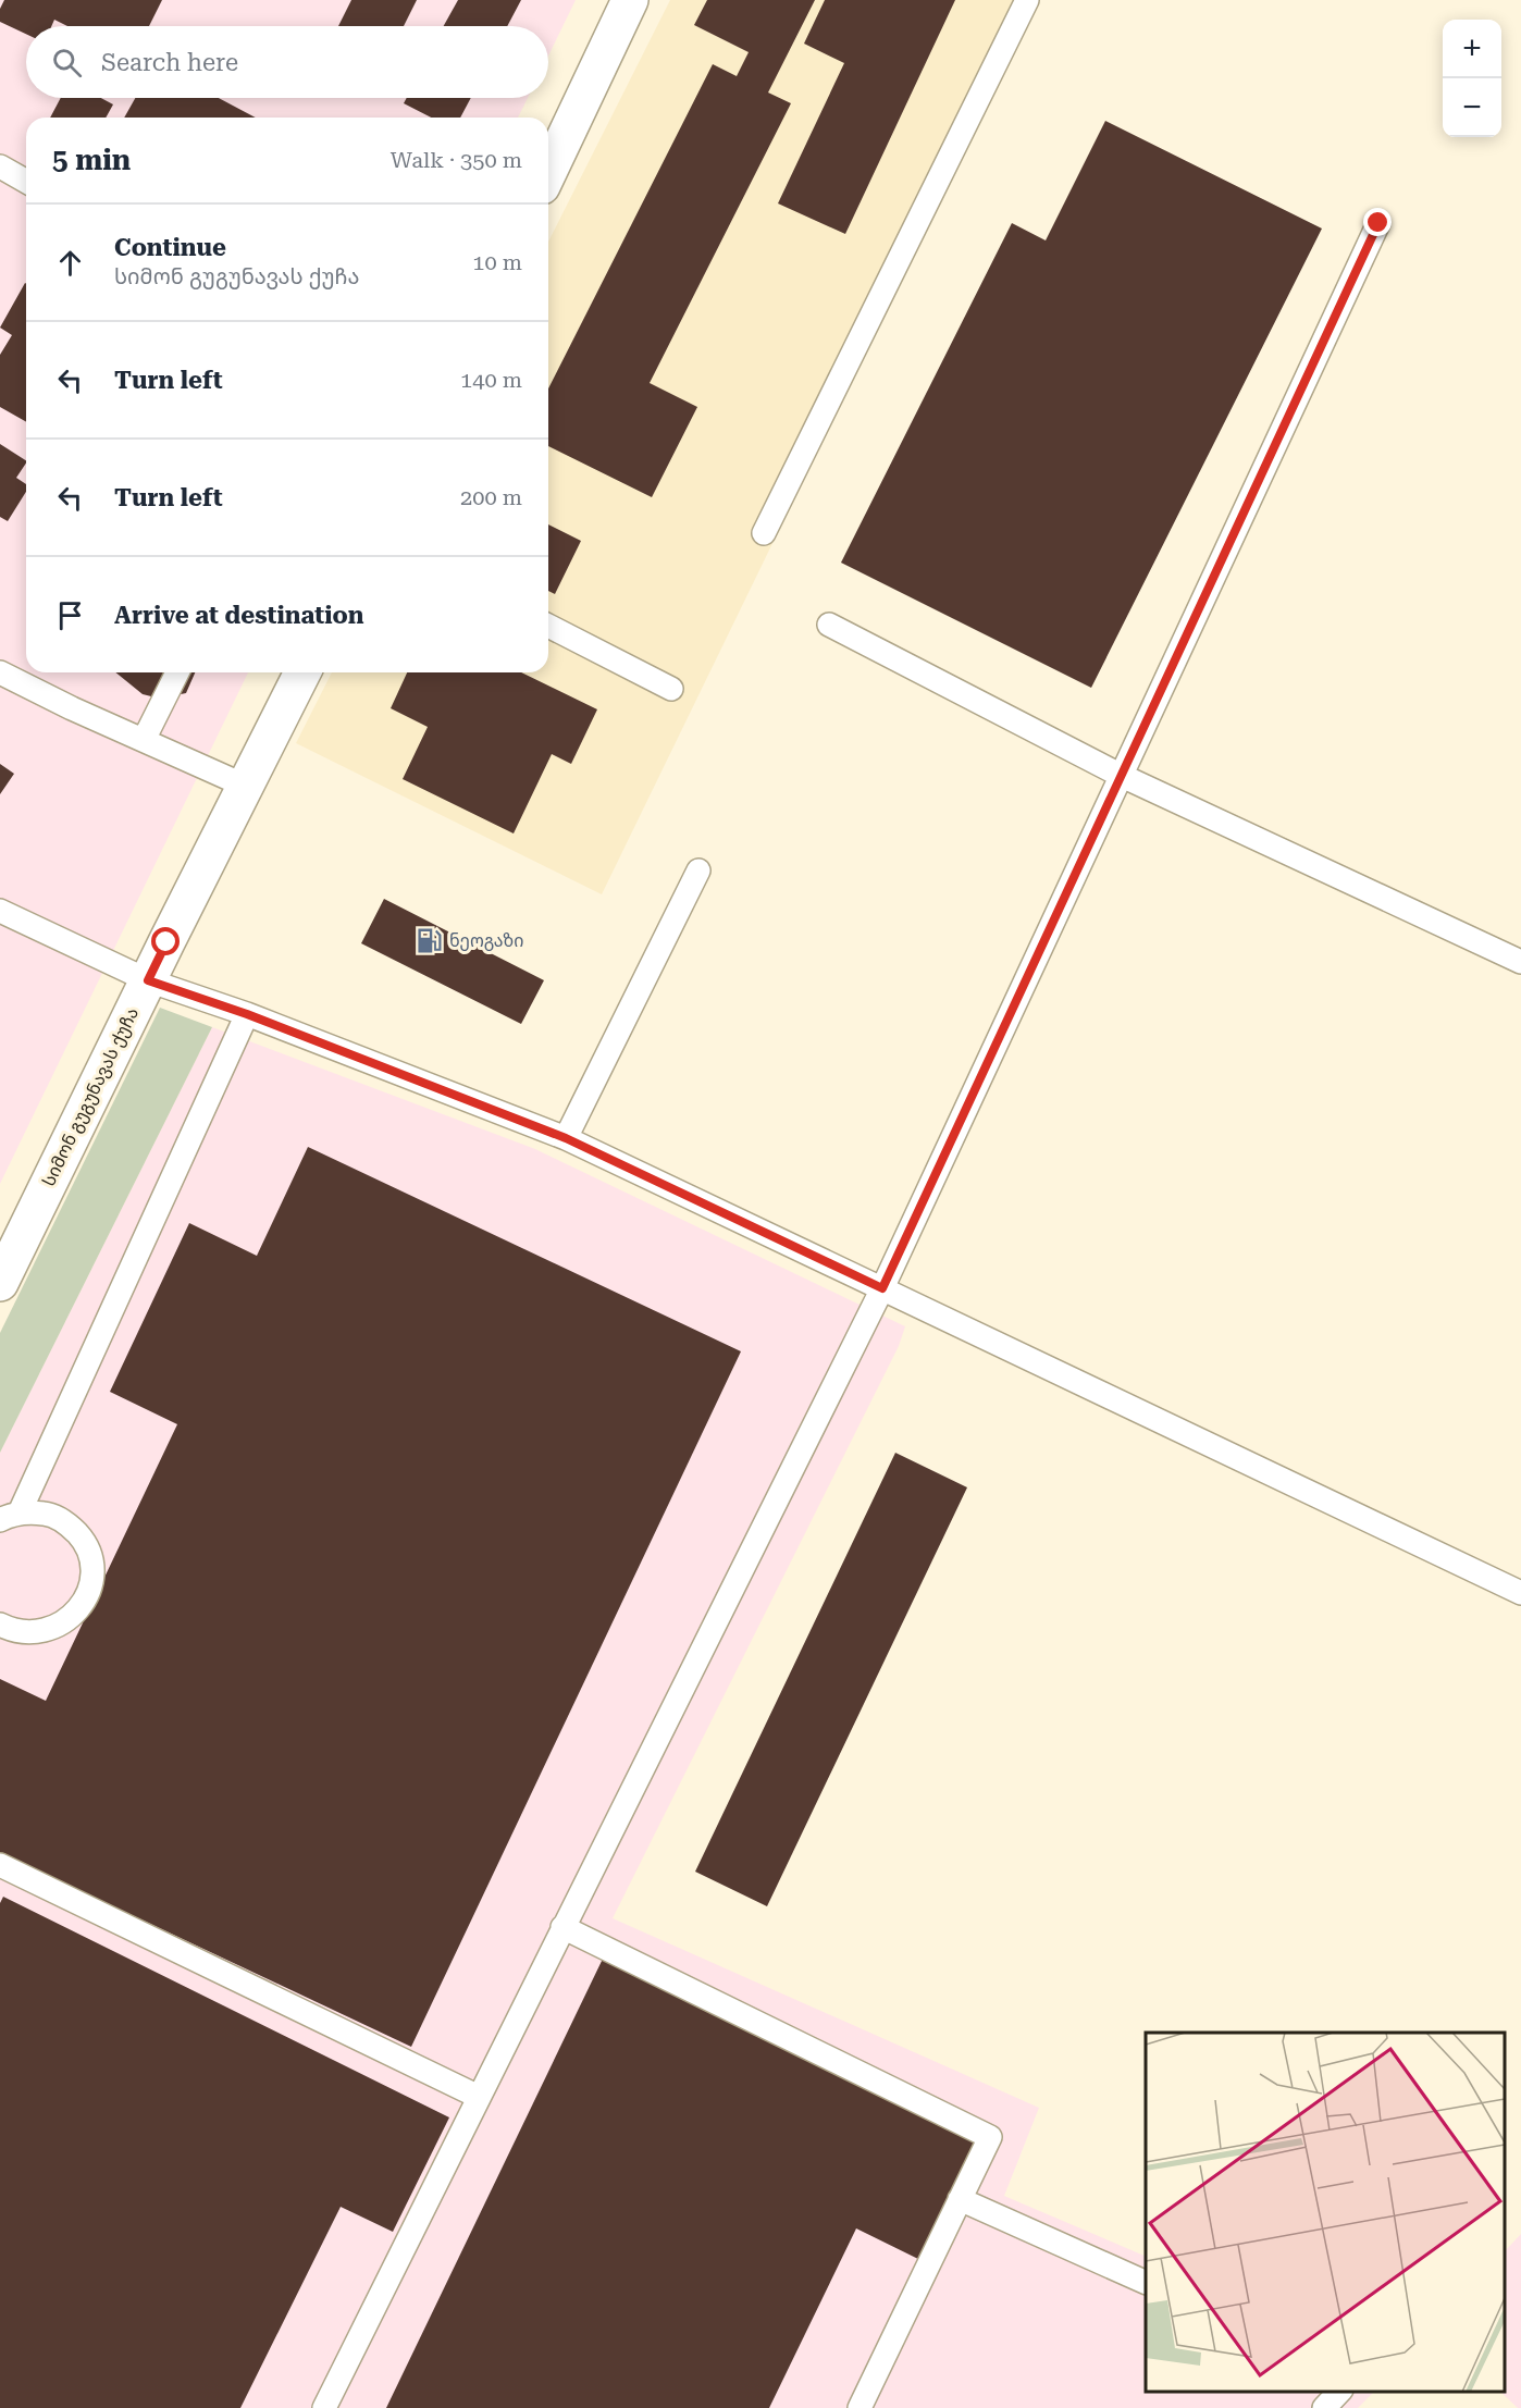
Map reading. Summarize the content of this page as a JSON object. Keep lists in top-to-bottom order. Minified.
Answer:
{"streets":{"main road":["სიმონ გუგუნავას ქუჩა"]},"places":{"fuel station":["ნეოგაზი"]},"page":{"map_buttons":["+","−"],"search":"Search here","heading":["5 min","Walk · 350 m"],"list":[["Continue","სიმონ გუგუნავას ქუჩა","10 m"],["Turn left","140 m"],["Turn left","200 m"],"Arrive at destination"]}}
